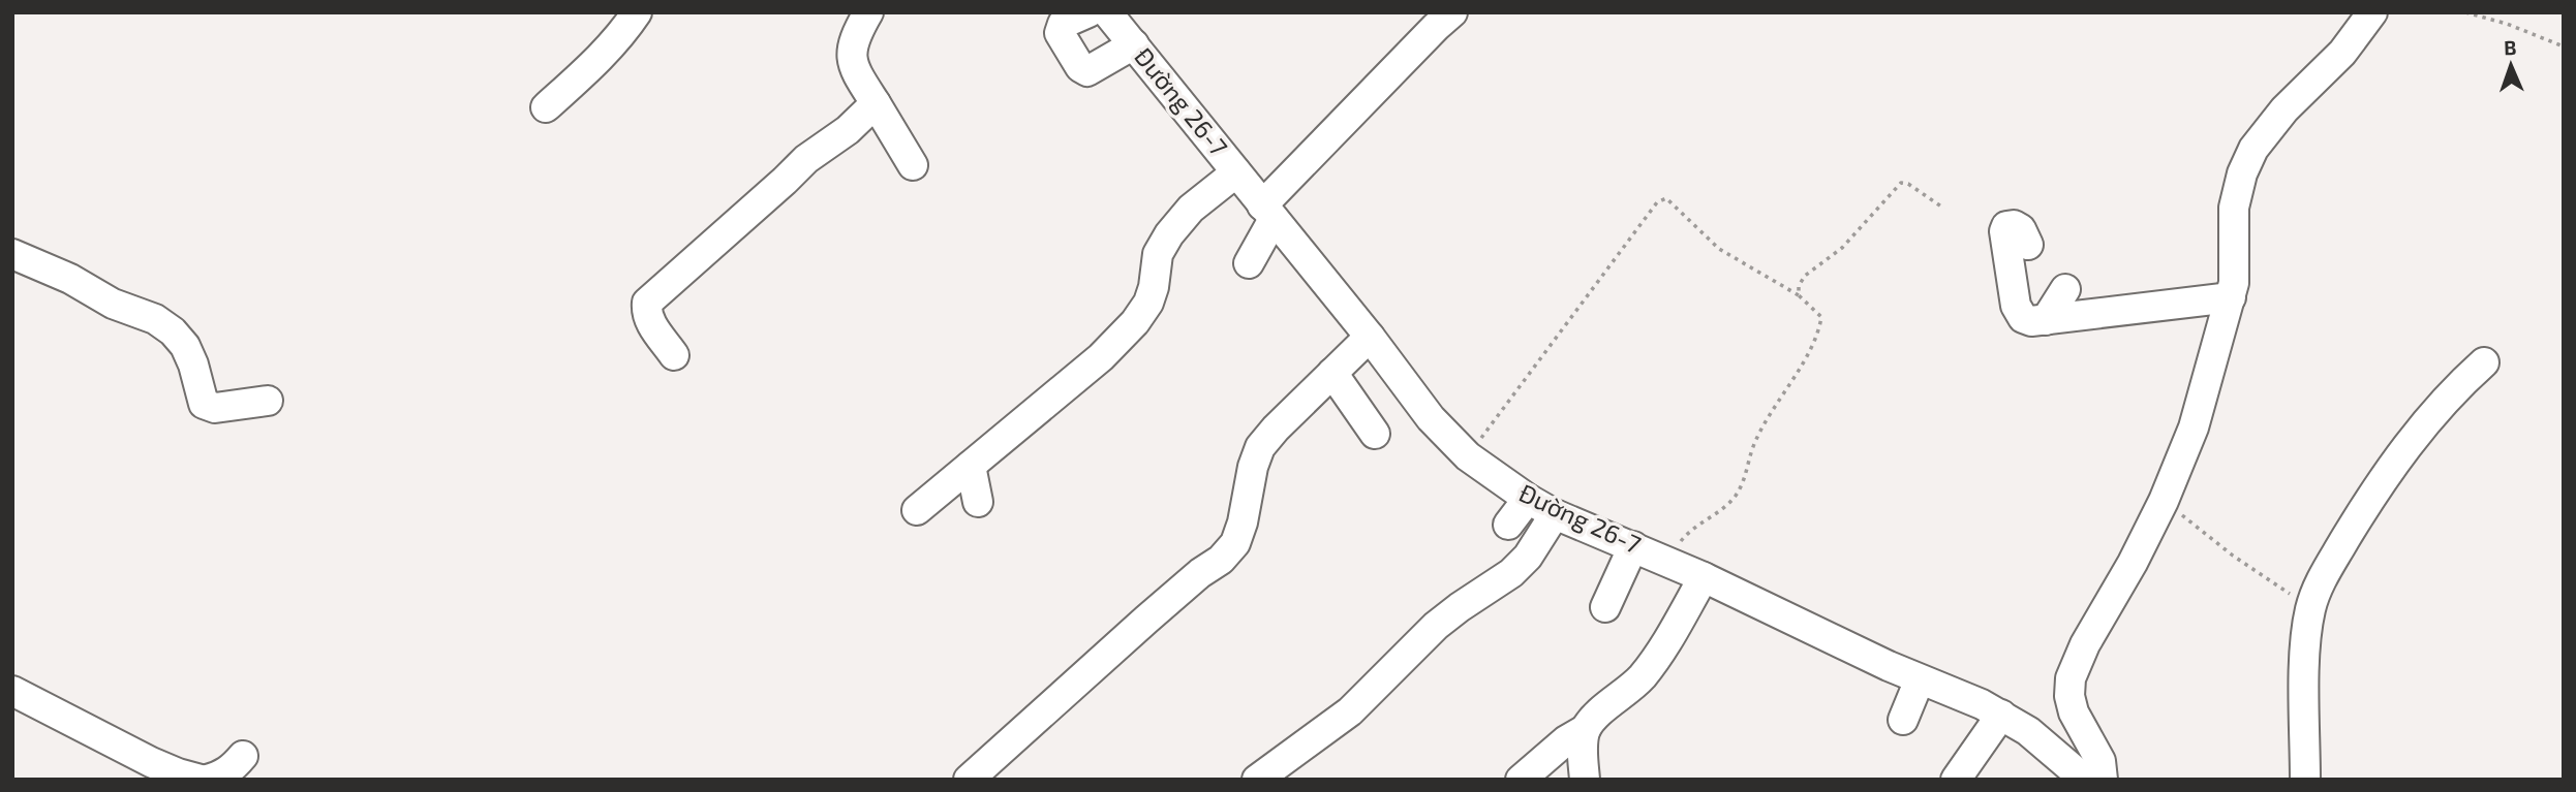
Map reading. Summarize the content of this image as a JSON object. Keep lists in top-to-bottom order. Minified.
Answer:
{"streets":{"street":["Đường 26-7"]},"north":"top"}
